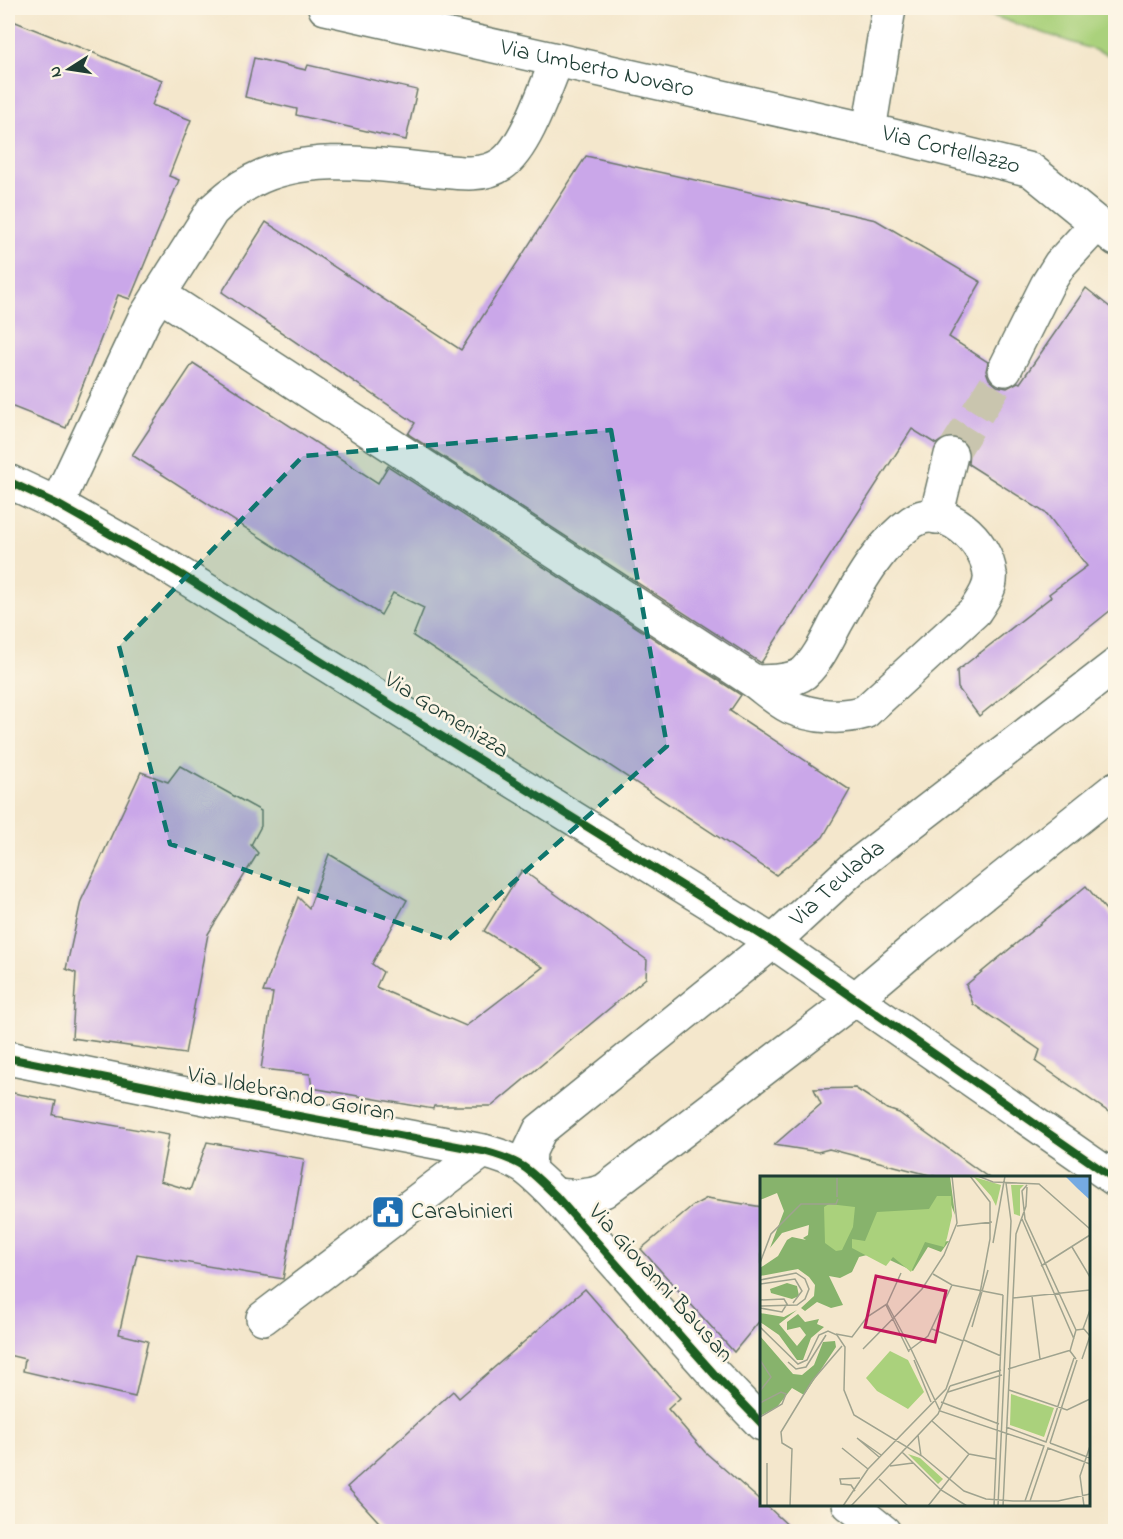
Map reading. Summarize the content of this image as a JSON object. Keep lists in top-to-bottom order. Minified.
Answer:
{"streets":{"street":["Via Umberto Novaro","Via Cortellazzo","Via Gomenizza","Via Teulada","Via Ildebrando Goiran","Via Giovanni Bausan"]},"crossings":[["Via Umberto Novaro","Via Cortellazzo"],["Via Gomenizza","Via Teulada"],["Via Teulada","Via Ildebrando Goiran"],["Via Ildebrando Goiran","Via Giovanni Bausan"]],"places":{"public building":["Carabinieri"]},"north":"left"}
